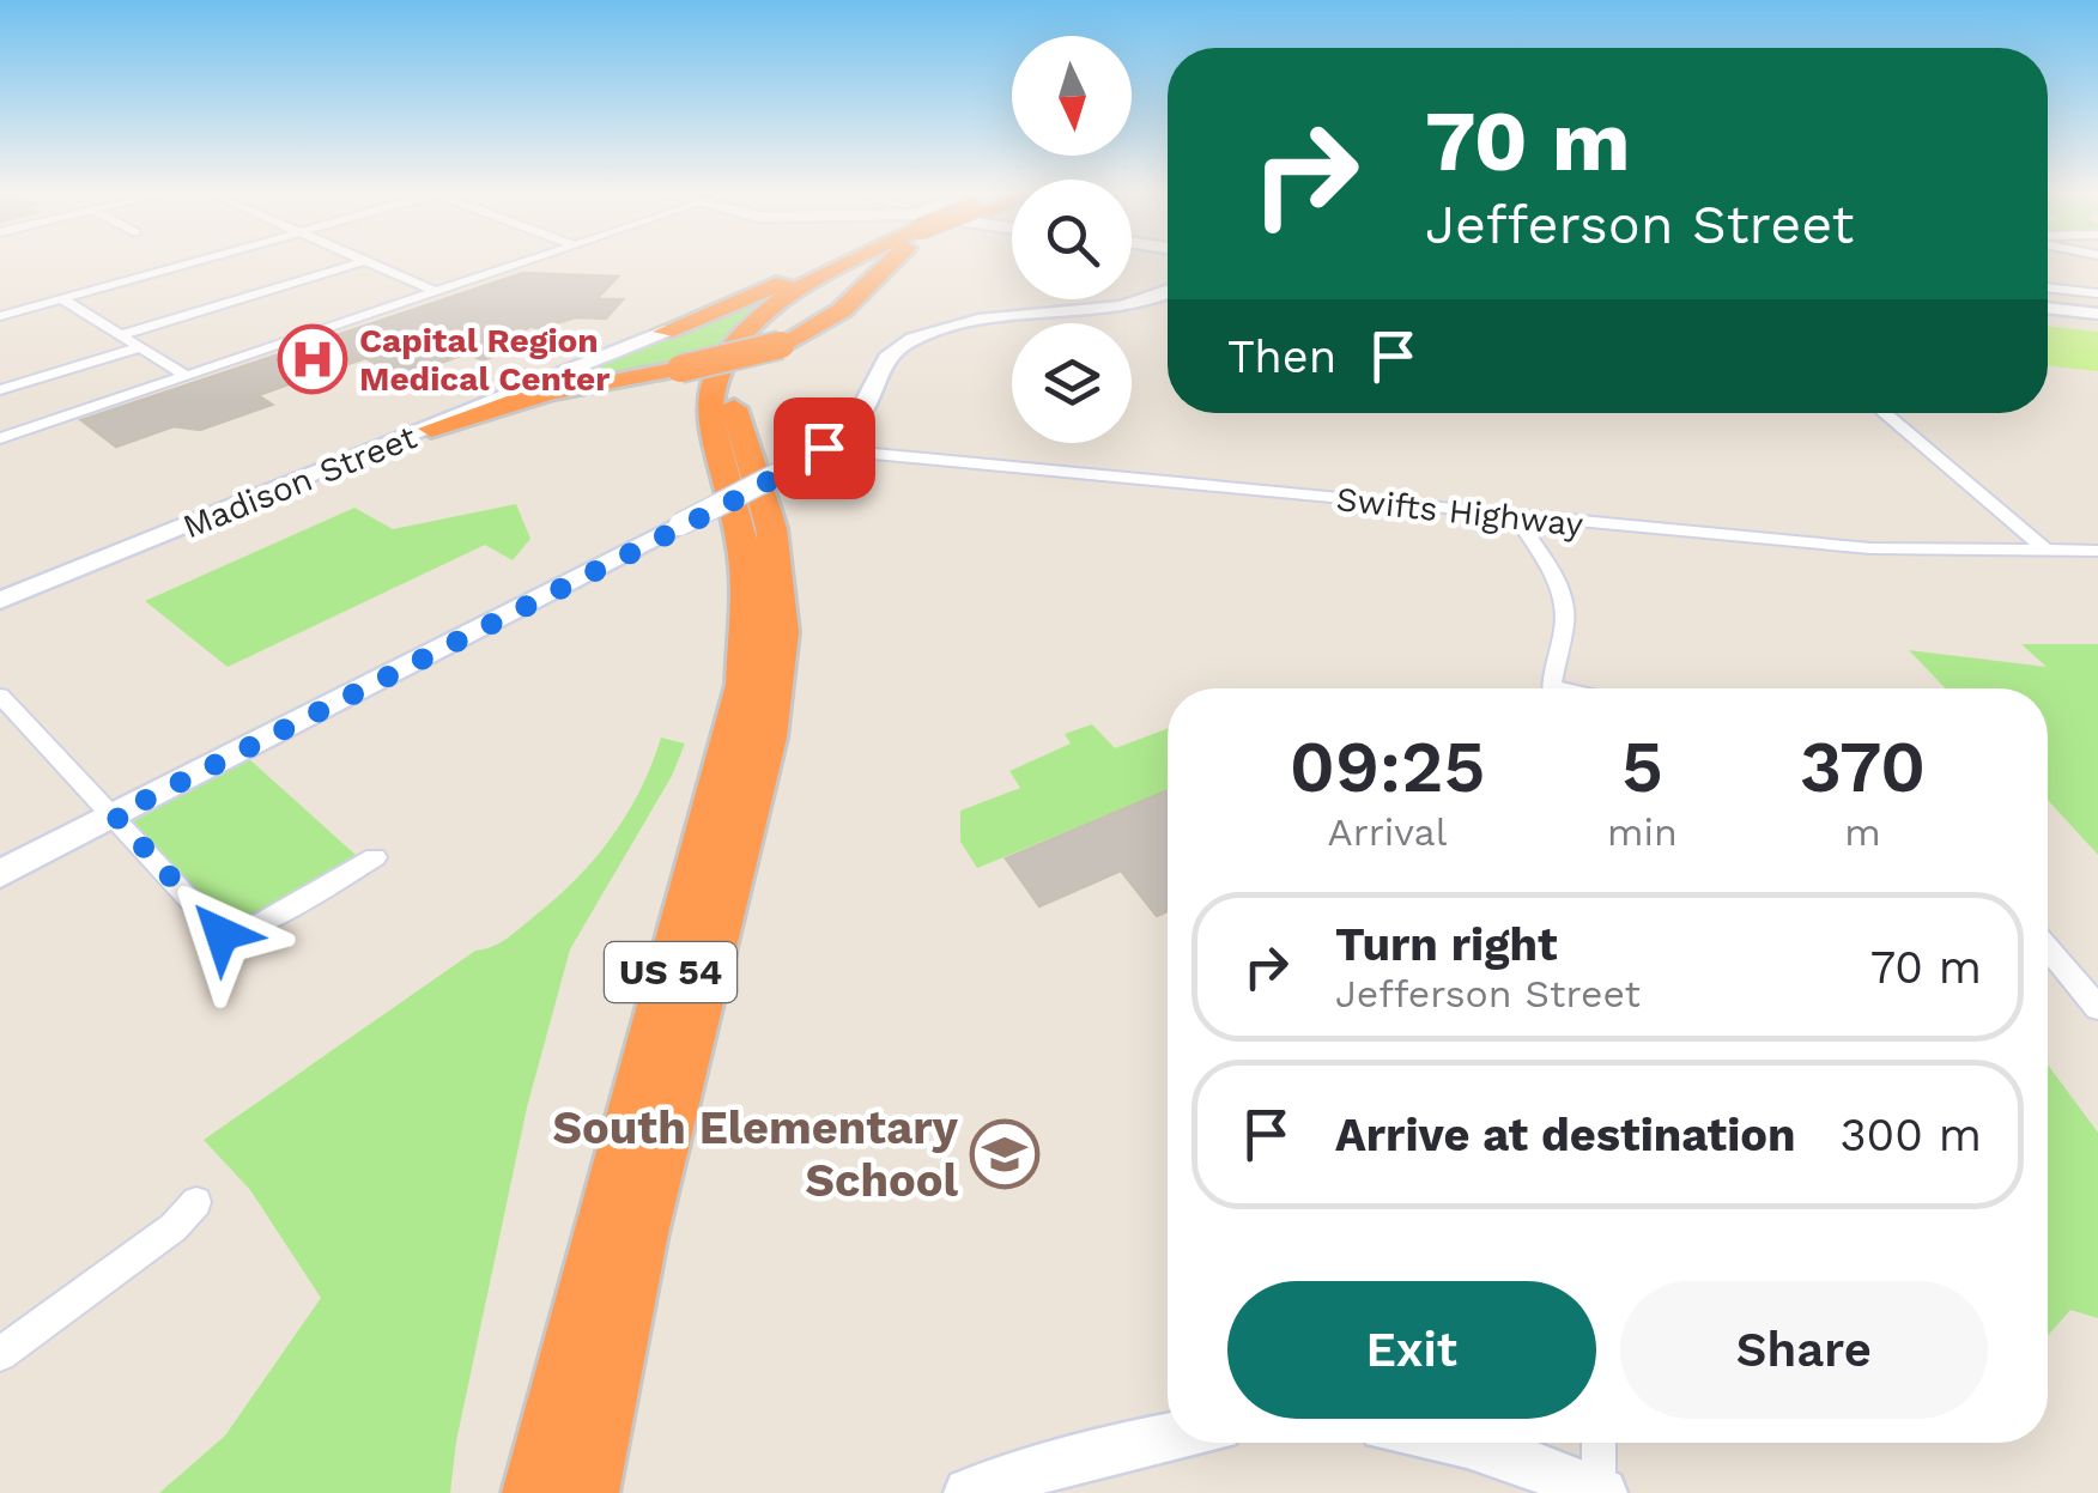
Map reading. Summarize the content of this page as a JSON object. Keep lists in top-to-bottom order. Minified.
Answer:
{"streets":{"highway":["US 54"],"street":["Madison Street","Swifts Highway"]},"places":{"hospital":["Capital Region Medical Center"],"school or university":["South Elementary School"]},"north":"bottom","page":{"turn":["70 m","Jefferson Street"],"then":"Then","eta":["09:25","Arrival","5","min","370","m"],"list":[{"name":"Turn right","note":"Jefferson Street","value":"70 m"},{"name":"Arrive at destination","value":"300 m"}],"buttons":["Exit","Share"]}}
